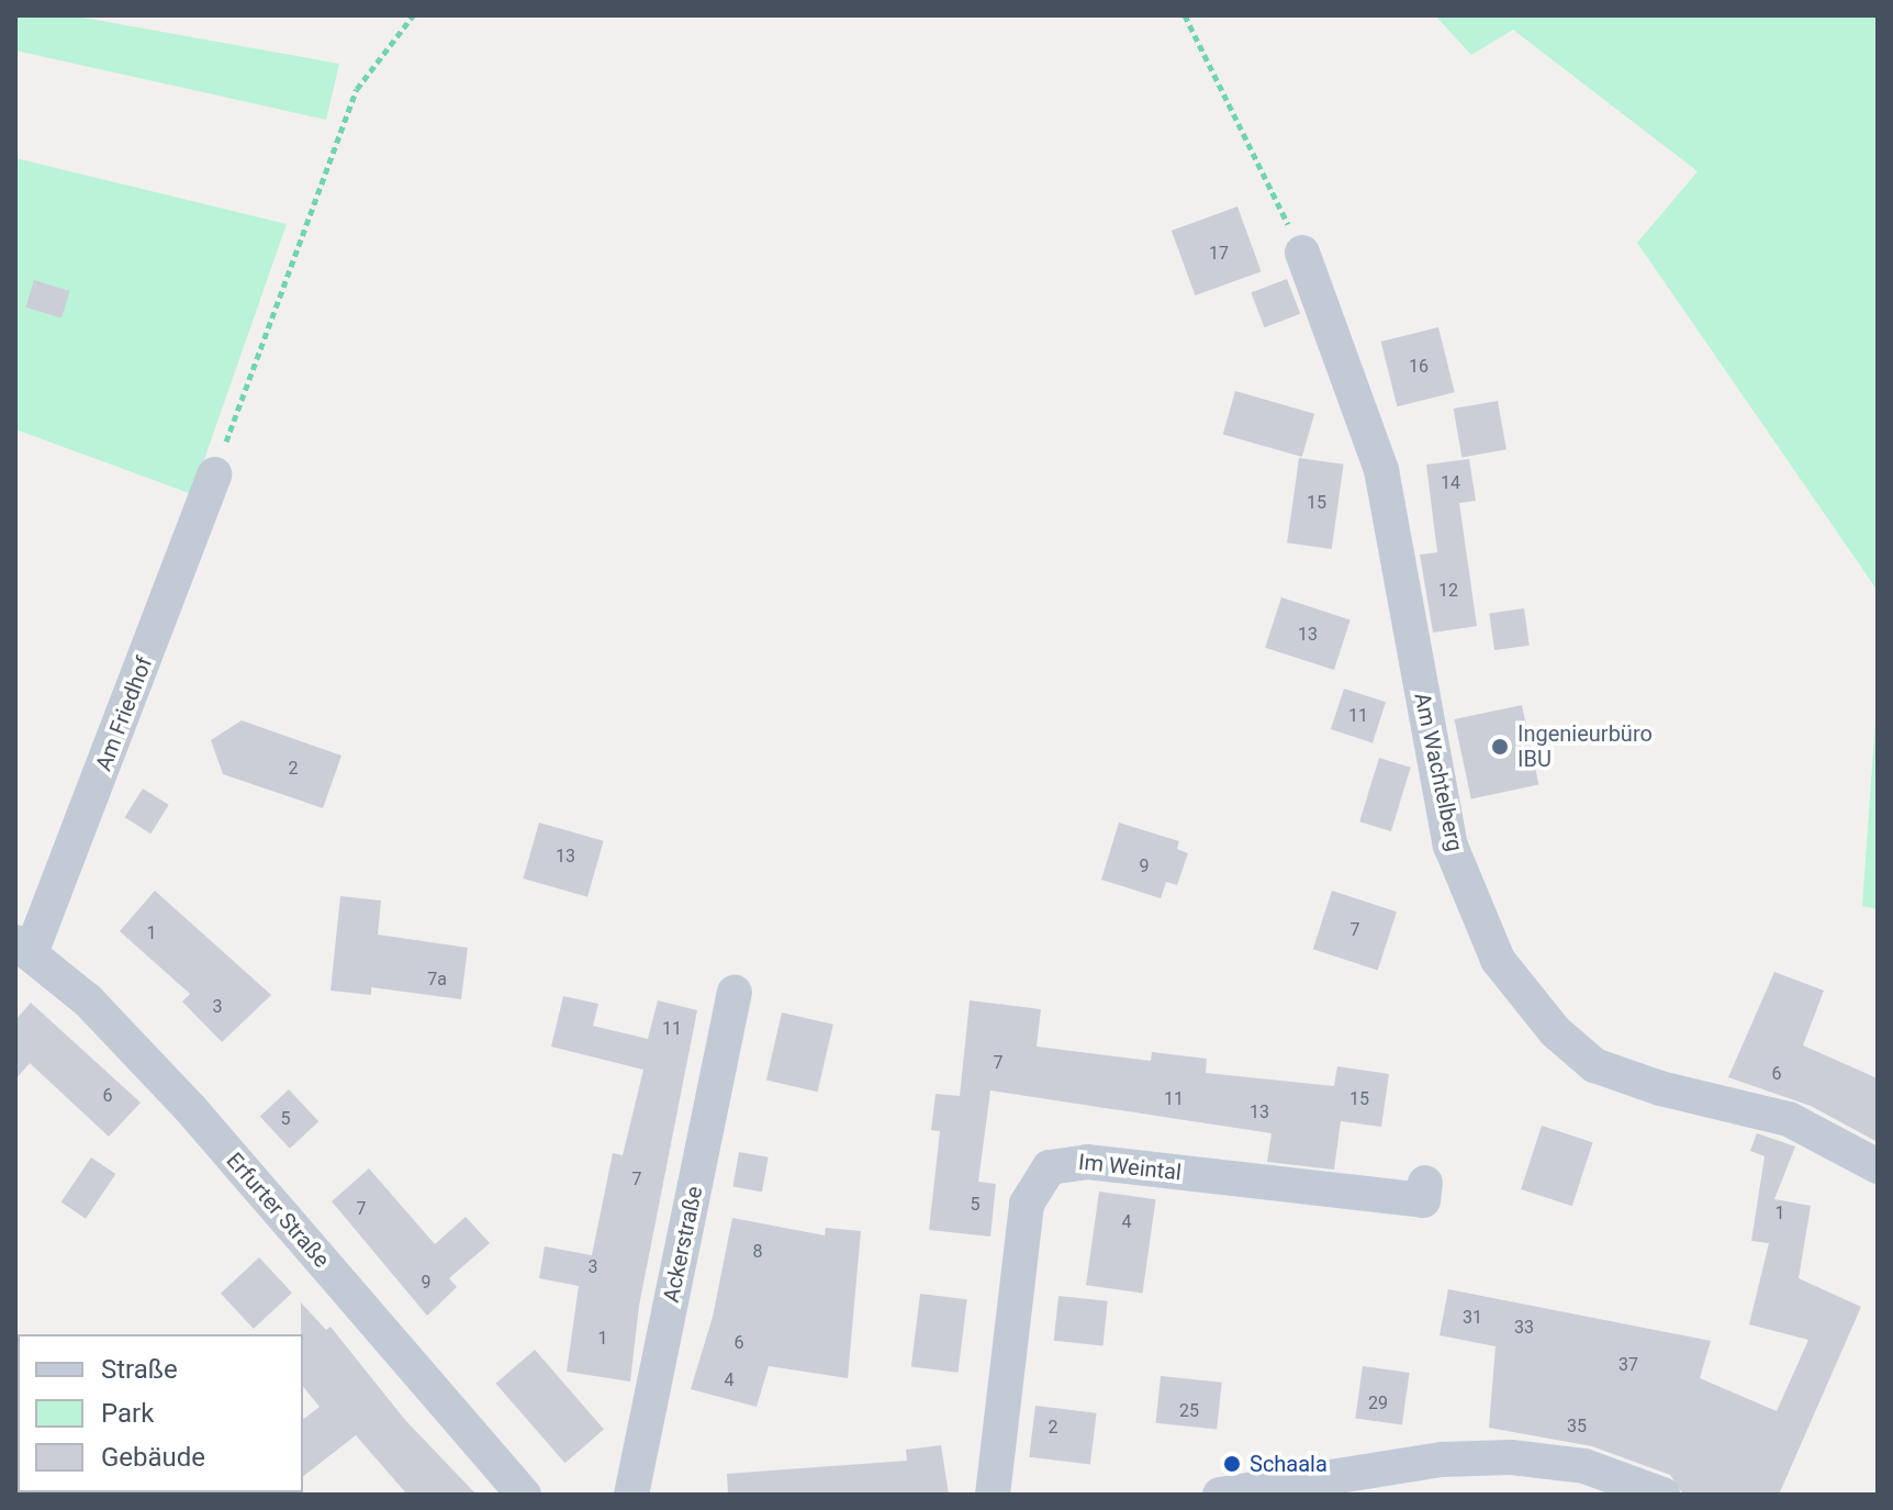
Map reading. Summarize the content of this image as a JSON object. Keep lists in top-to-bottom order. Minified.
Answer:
{"streets":{"street":["Am Friedhof","Am Wachtelberg","Im Weintal","Erfurter Straße","Ackerstraße"]},"crossings":[["Am Friedhof","Erfurter Straße"]],"places":["Ingenieurbüro IBU","Schaala"],"house_numbers":["17","16","14","15","12","13","11","2","13","9","7","1","7a","3","11","7","6","6","11","15","13","5","7","5","7","1","4","8","3","9","31","33","1","6","37","4","29","25","35","2"],"legend":["Straße","Park","Gebäude"]}
